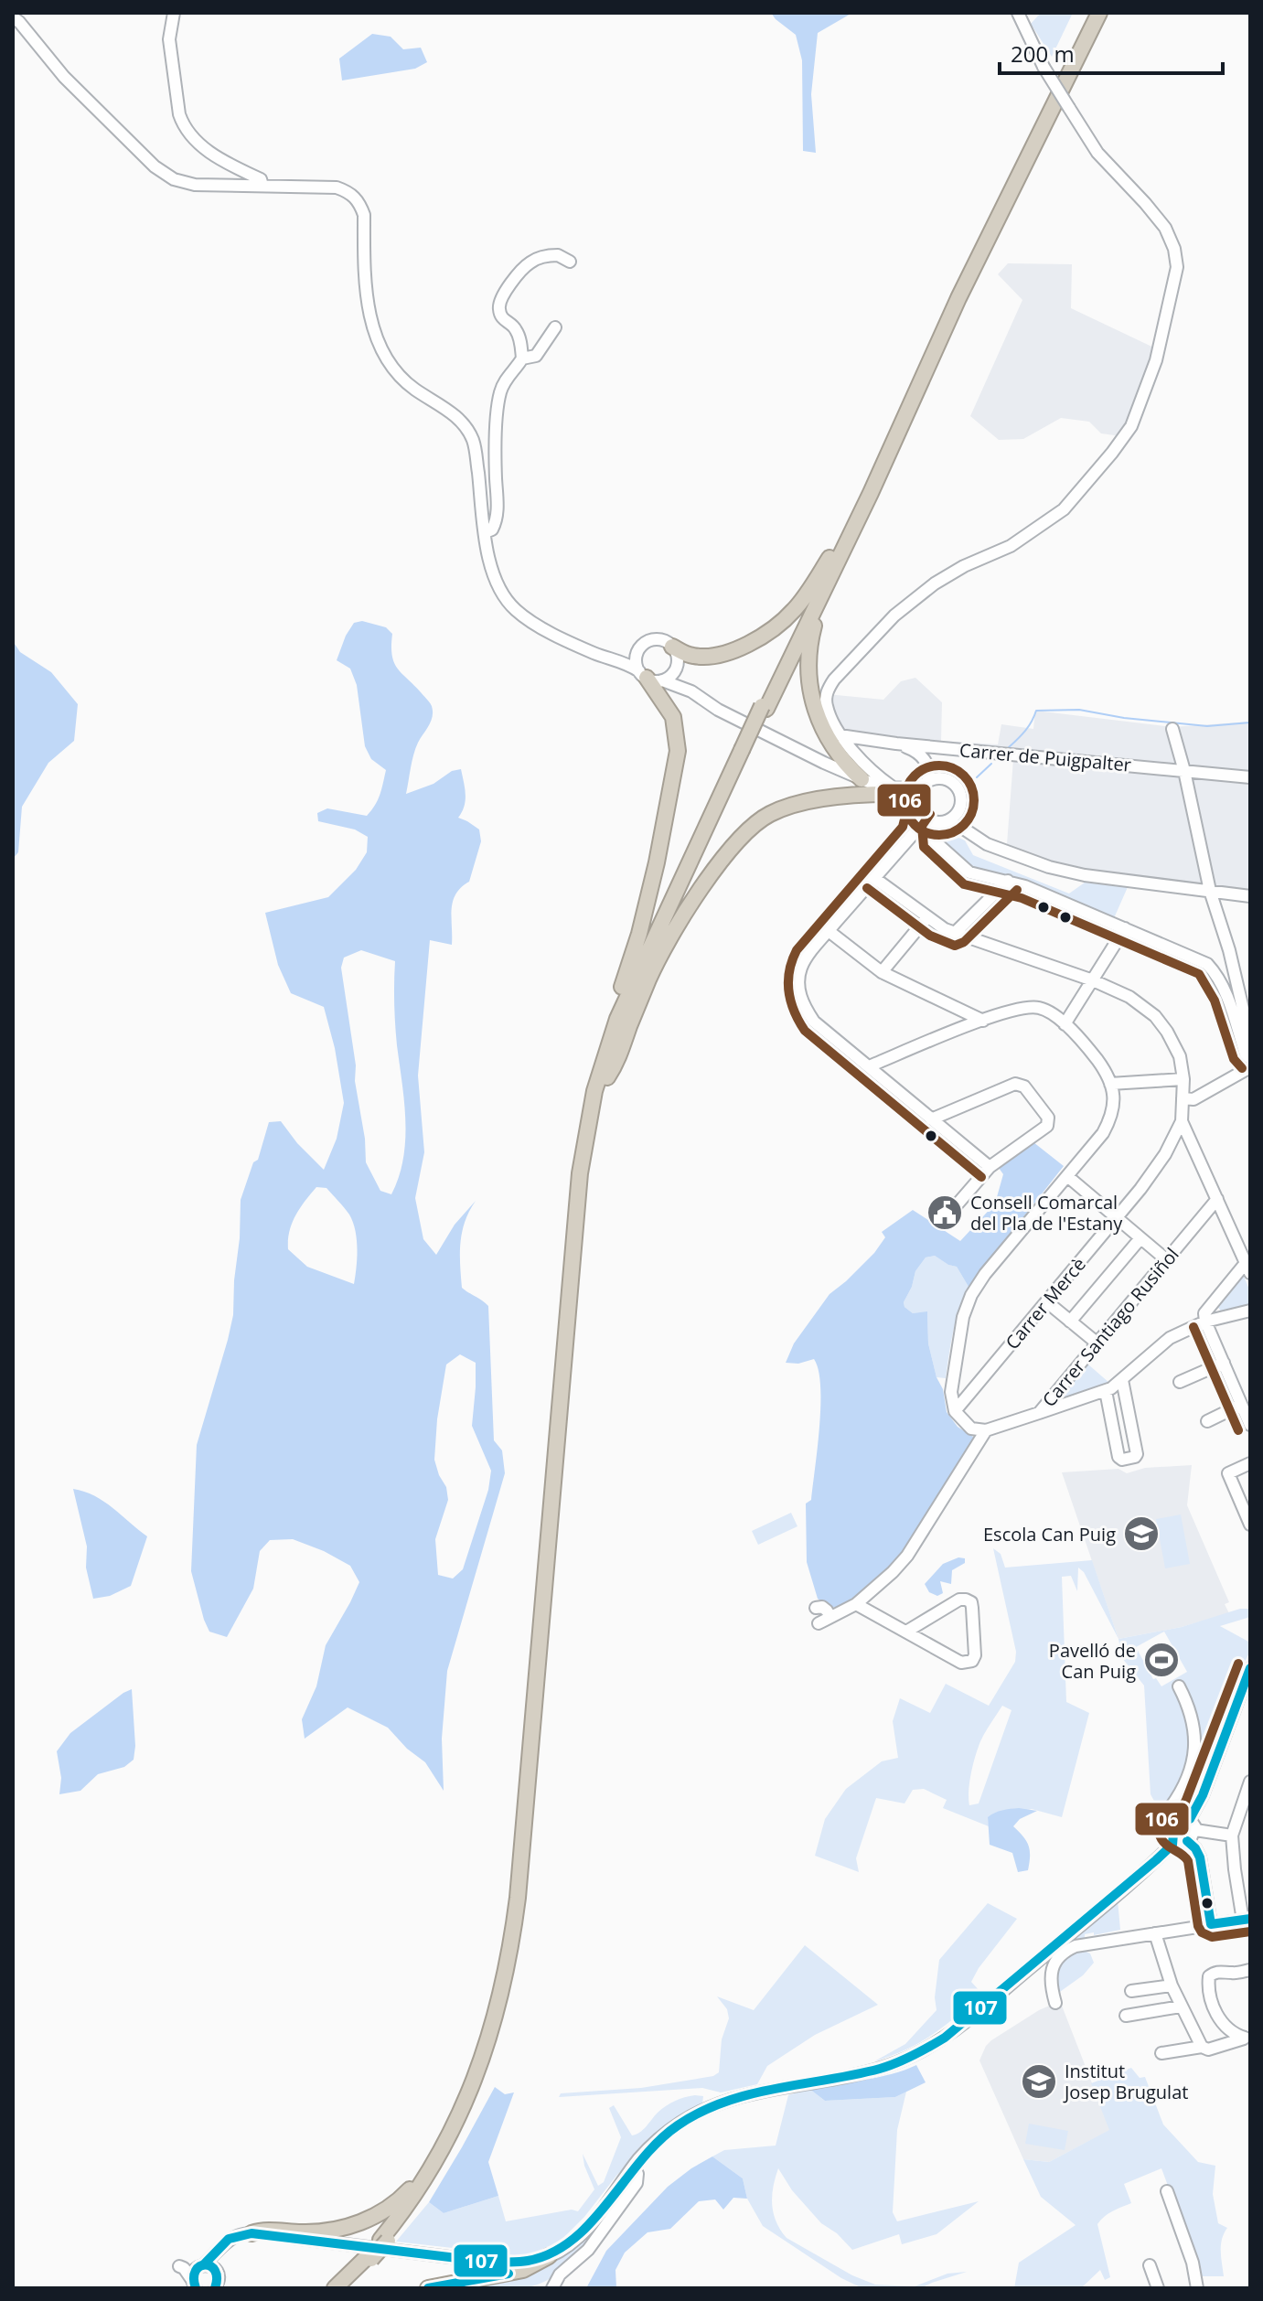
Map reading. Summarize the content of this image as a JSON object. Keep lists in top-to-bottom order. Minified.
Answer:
{"streets":{"street":["Carrer de Puigpalter","Carrer Mercè","Carrer Santiago Rusiñol"]},"places":{"public building":["Consell Comarcal del Pla de l'Estany"],"school or university":["Escola Can Puig","Institut Josep Brugulat"],"sports":["Pavelló de Can Puig"]},"lines":["transit line 106","transit line 107"],"scale_bar":"200 m"}
